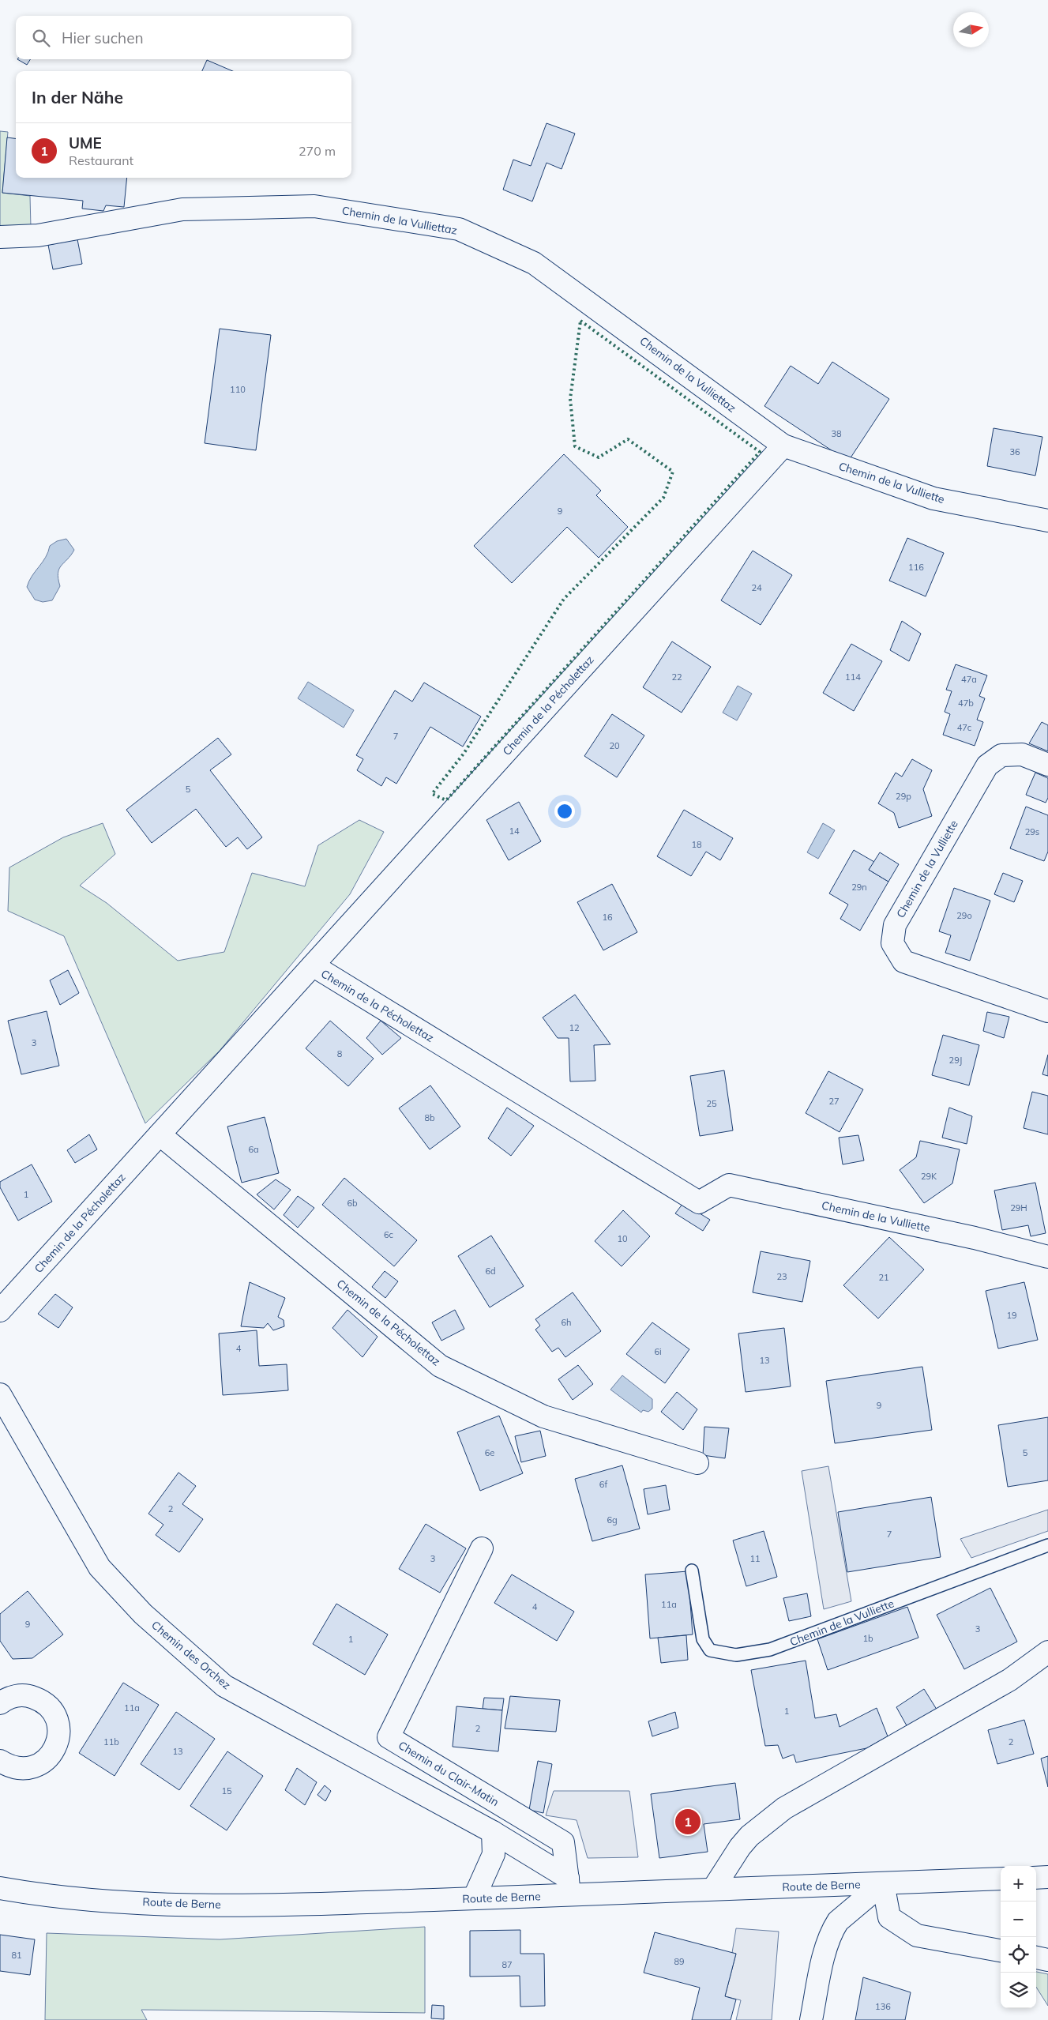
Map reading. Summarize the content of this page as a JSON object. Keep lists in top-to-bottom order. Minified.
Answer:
{"streets":{"street":["Chemin de la Vulliettaz","Chemin de la Vulliette","Chemin de la Pécholettaz","Chemin des Orchez","Chemin du Clair-Matin","Route de Berne"]},"crossings":[["Chemin de la Vulliettaz","Chemin de la Vulliette"],["Chemin de la Vulliettaz","Chemin de la Pécholettaz"],["Chemin de la Vulliette","Chemin de la Pécholettaz"],["Chemin des Orchez","Chemin du Clair-Matin"],["Chemin des Orchez","Route de Berne"],["Chemin du Clair-Matin","Route de Berne"]],"house_numbers":["110","38","36","9","116","24","22","114","47a","47b","47c","7","20","5","29p","14","29s","18","29n","29o","16","12","3","8","29J","27","25","8b","6a","29K","1","6b","29H","6c","10","6d","23","21","19","6h","4","6i","13","9","6e","5","6f","2","6g","7","3","11","11a","4","9","3","1b","1","11a","1","2","11b","2","13","15","81","89","87","136"],"north":"right","page":{"search":"Hier suchen","heading":"In der Nähe","list":[{"mark":"1","name":"UME","note":"Restaurant","value":"270 m"}],"pins":"1","map_buttons":["+","−"]}}
